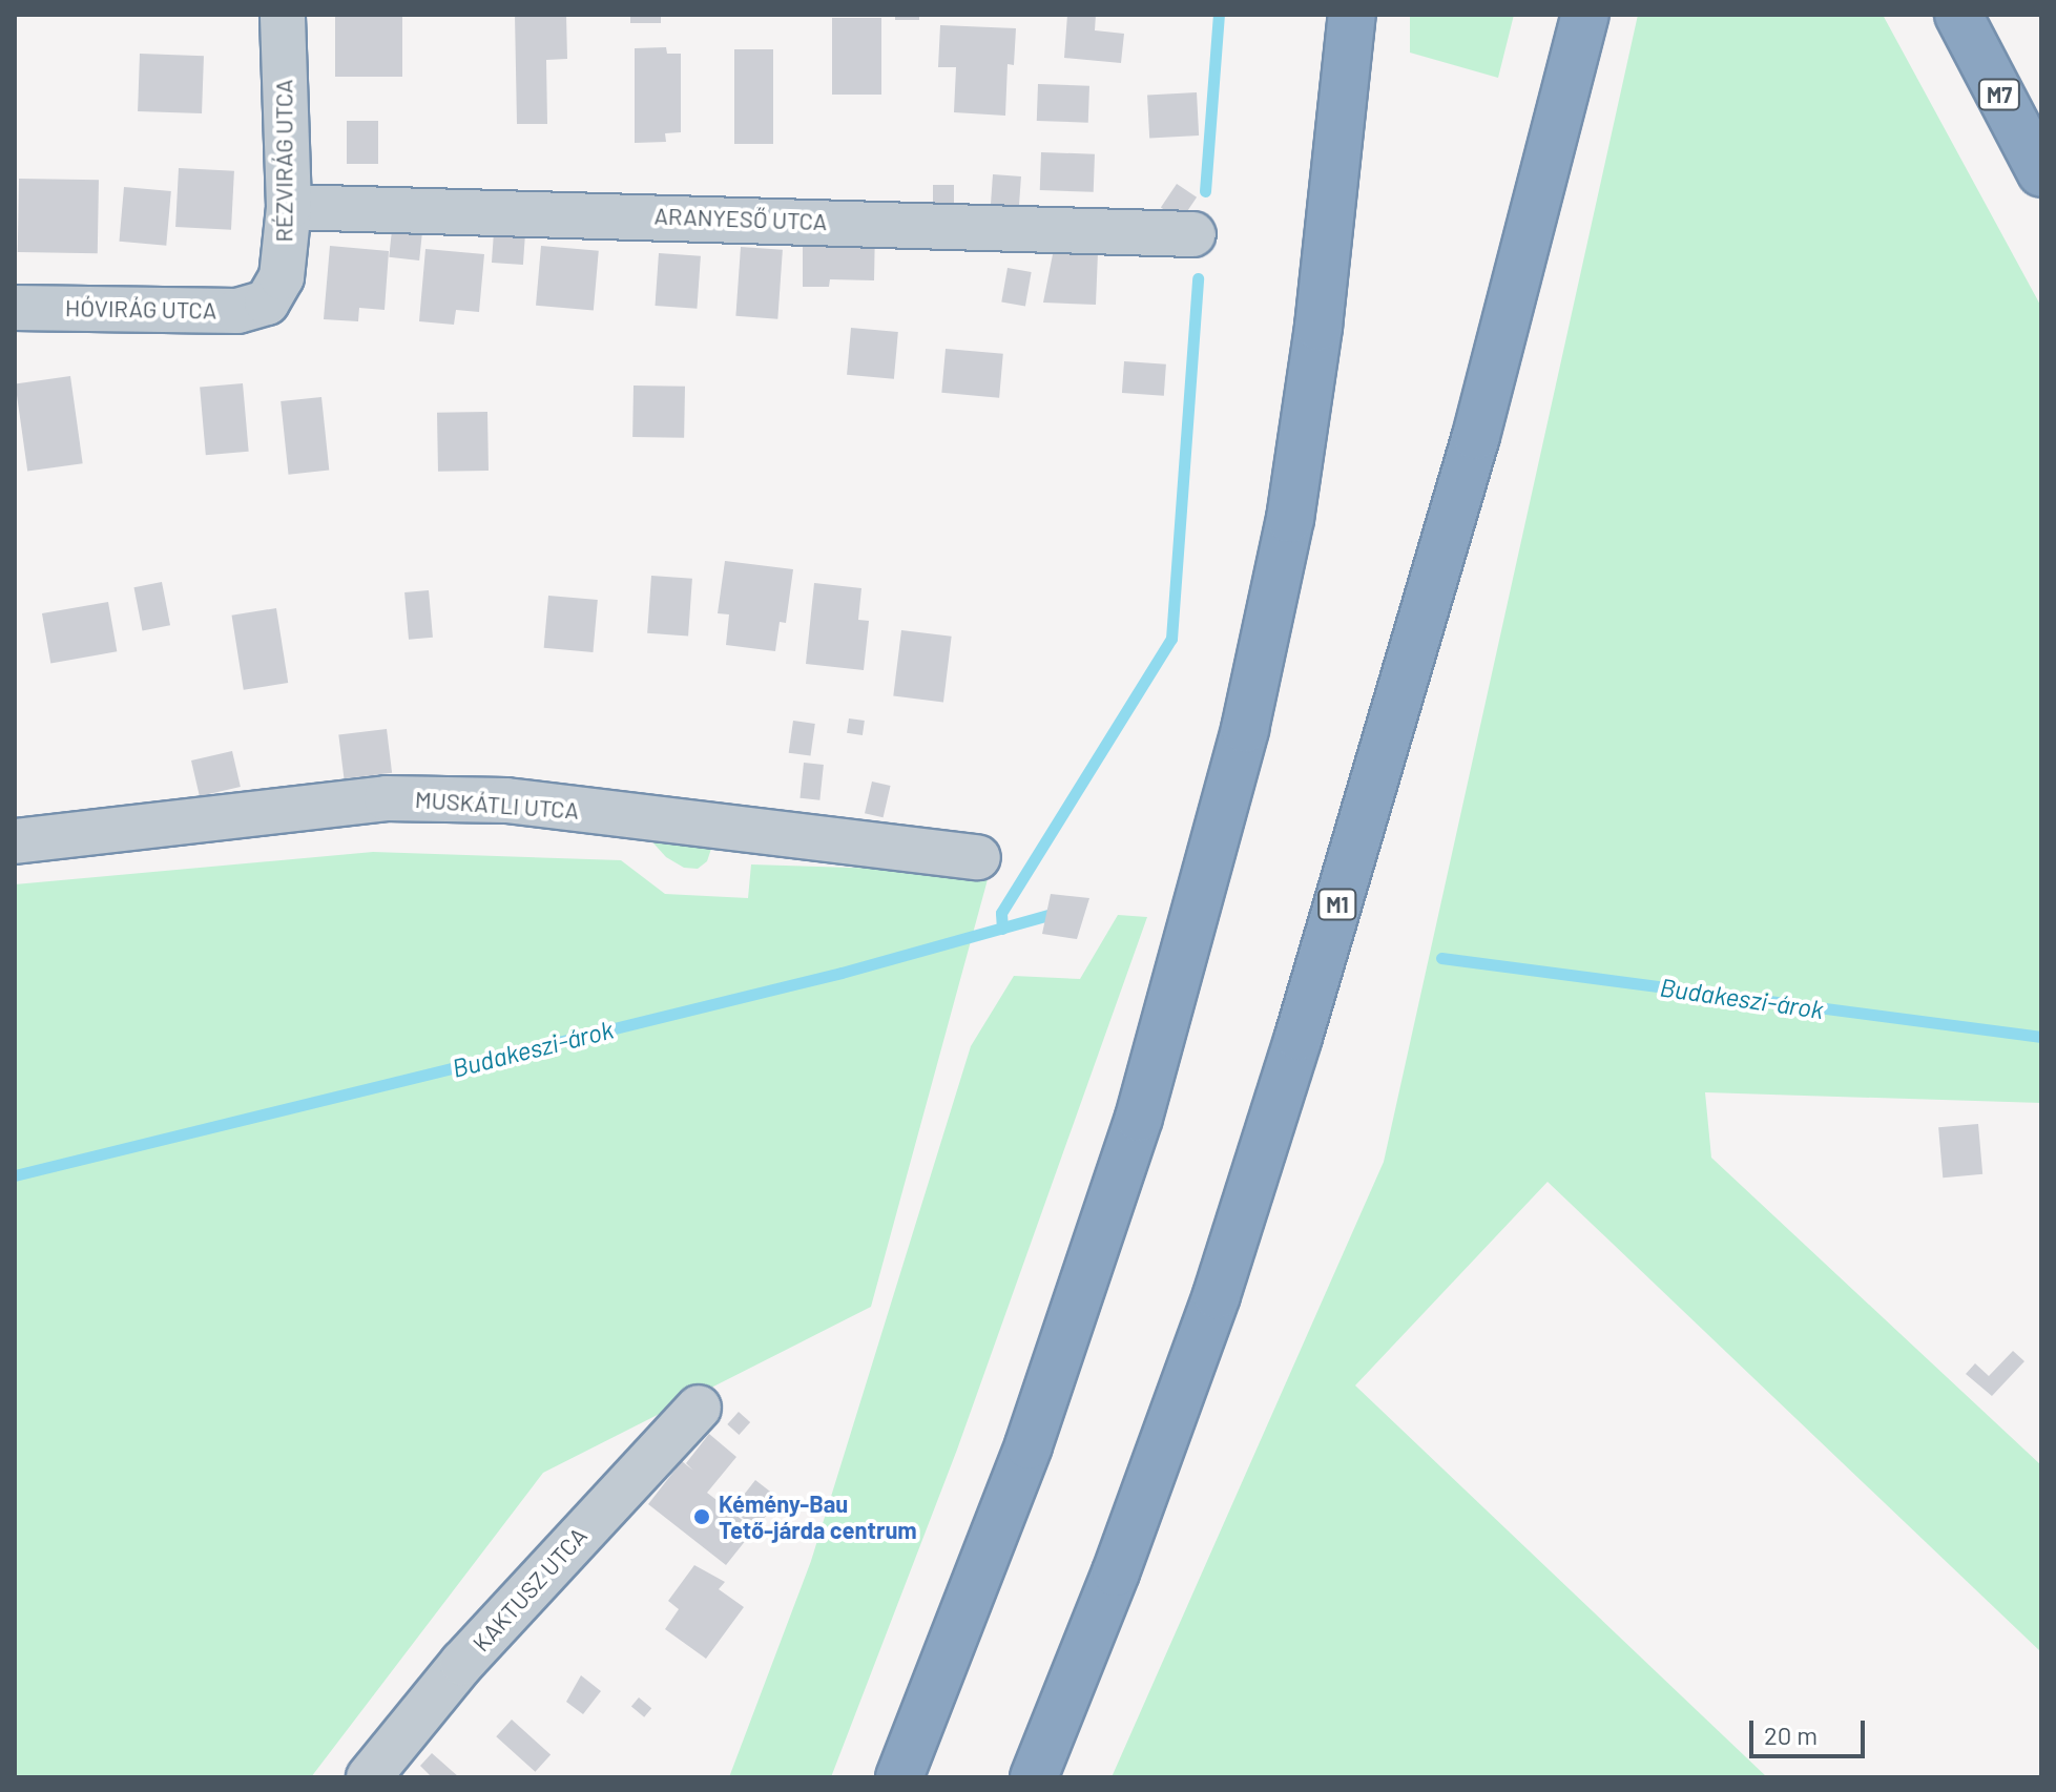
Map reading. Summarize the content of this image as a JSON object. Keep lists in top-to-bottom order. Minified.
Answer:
{"streets":{"highway":["M7","M1"],"street":["RÉZVIRÁG UTCA","ARANYESŐ UTCA","HÓVIRÁG UTCA","MUSKÁTLI UTCA","KAKTUSZ UTCA"]},"crossings":[["RÉZVIRÁG UTCA","ARANYESŐ UTCA"],["RÉZVIRÁG UTCA","HÓVIRÁG UTCA"]],"water":["Budakeszi-árok"],"places":["Kémény-Bau Tető-járda centrum"],"scale_bar":"20 m"}
